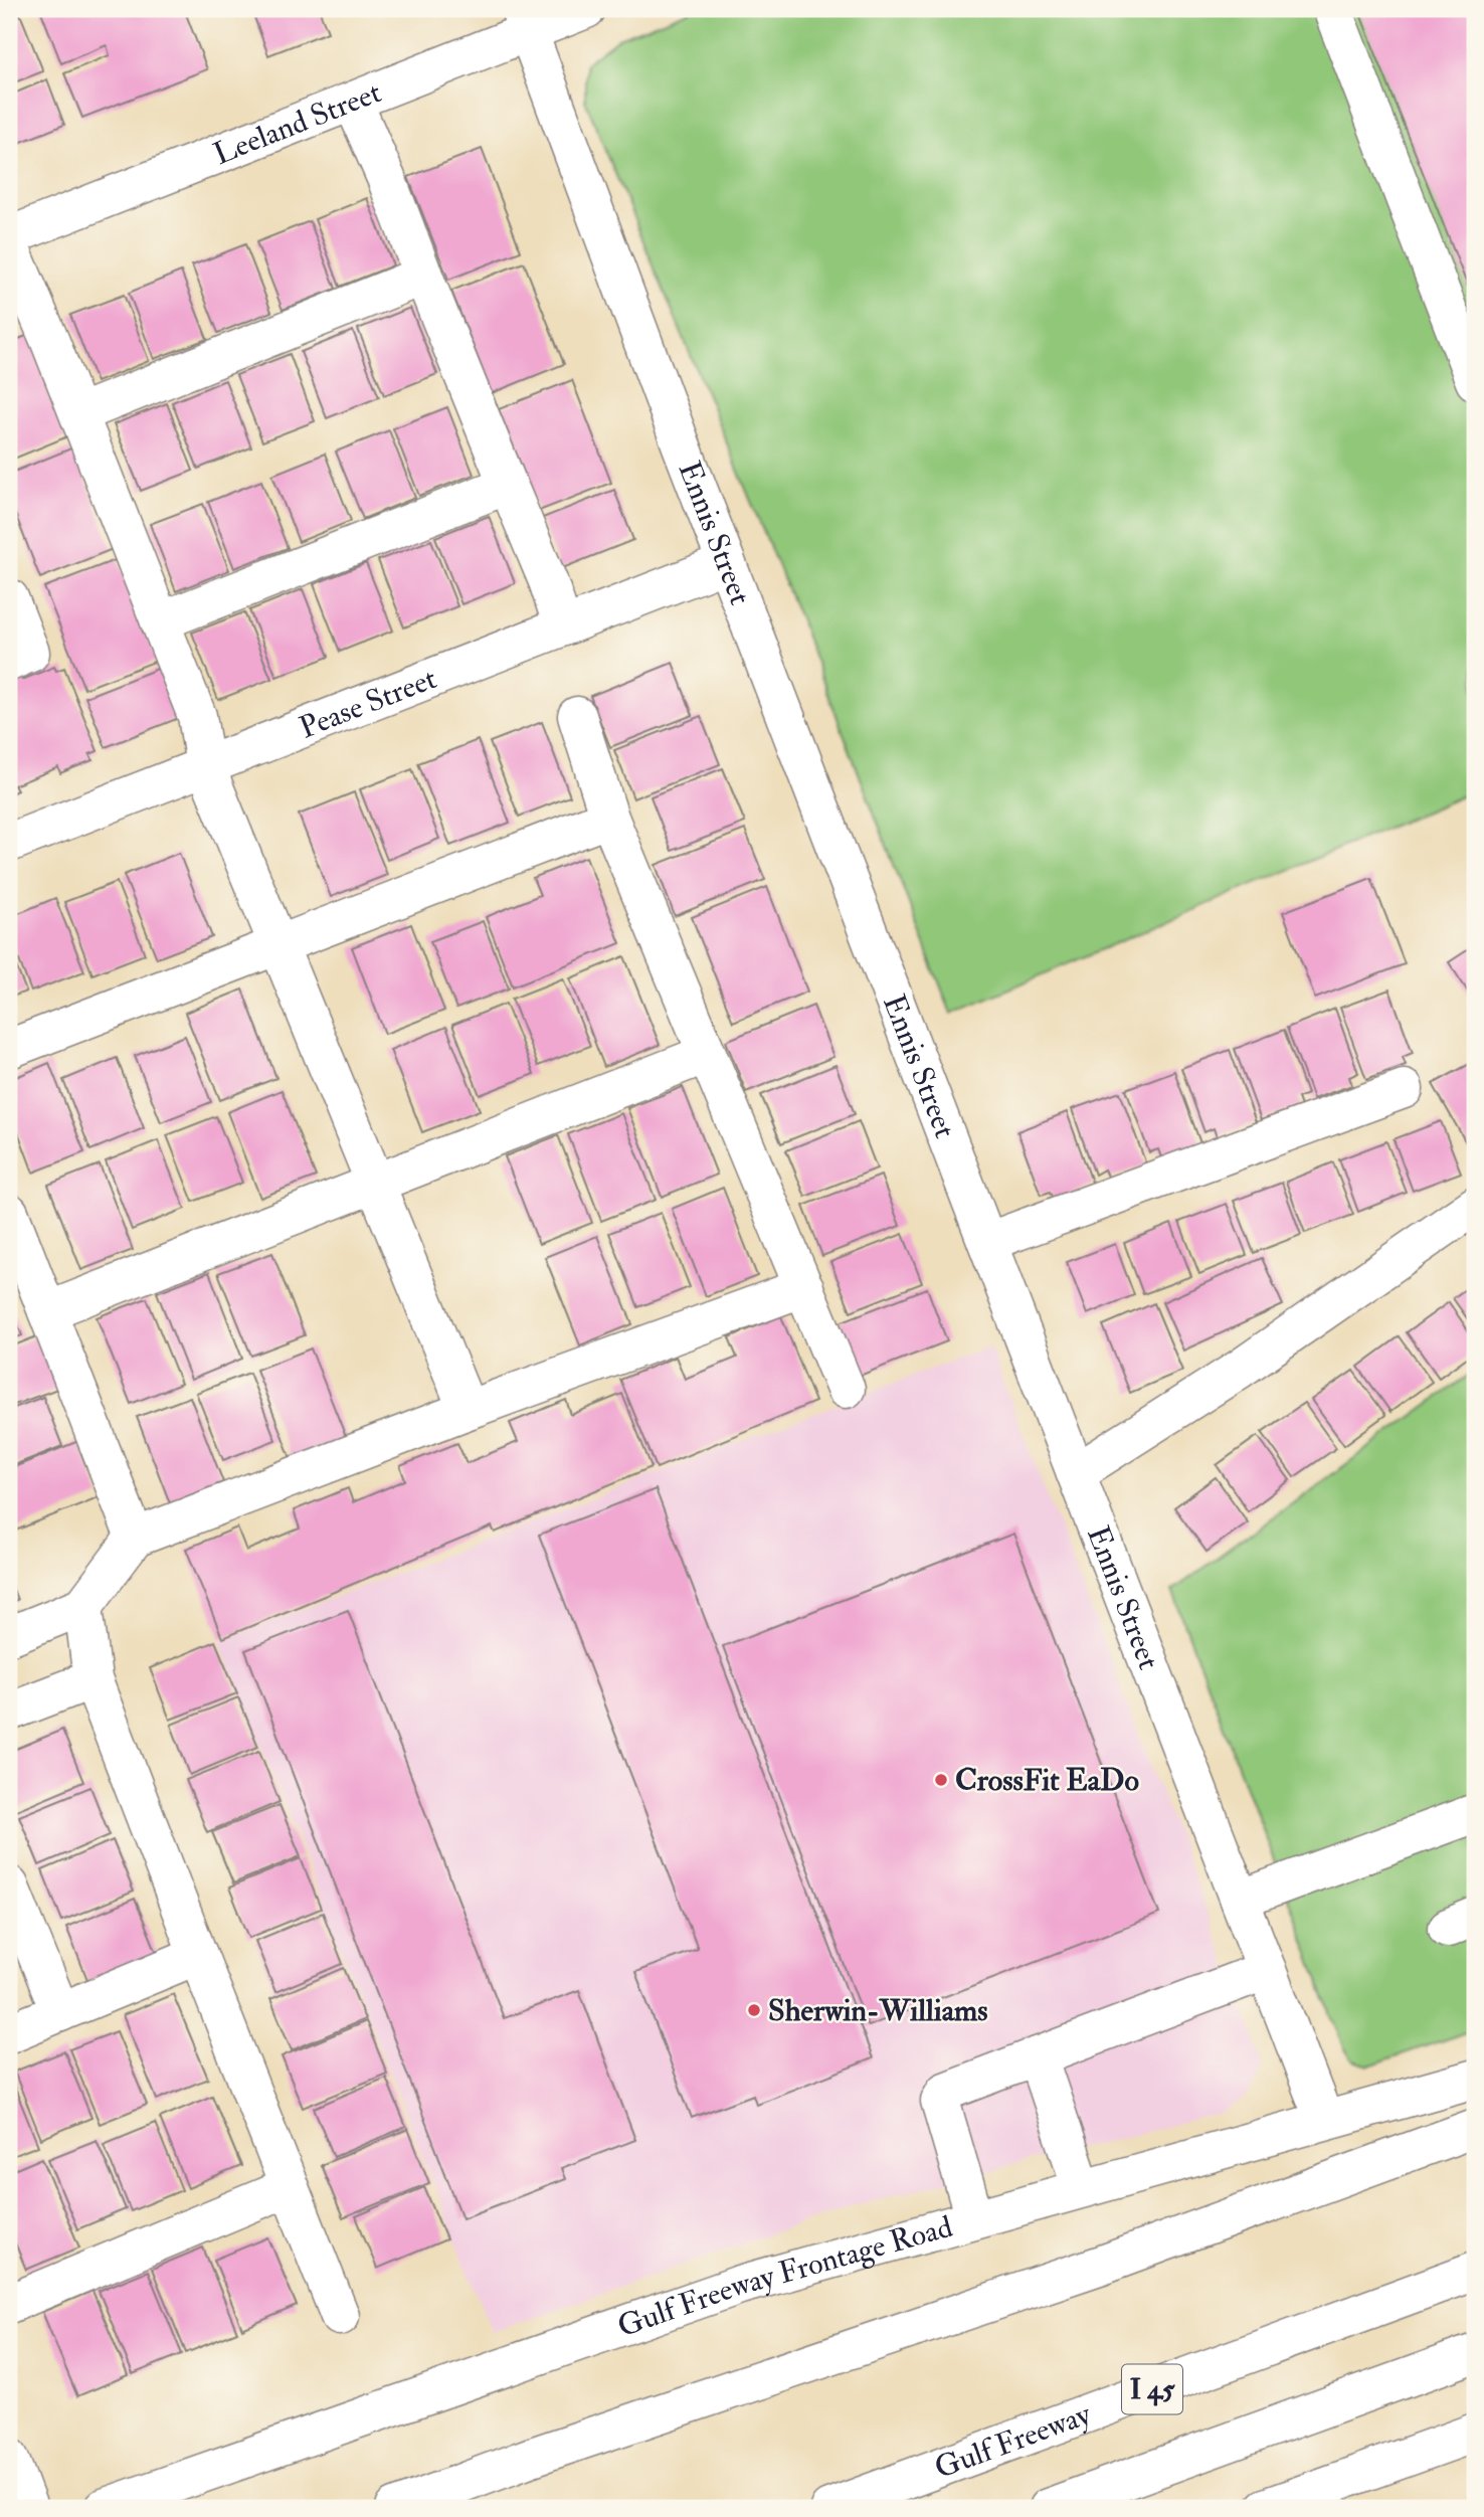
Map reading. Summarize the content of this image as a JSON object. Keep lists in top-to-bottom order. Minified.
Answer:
{"streets":{"main road":["Leeland Street","Ennis Street","Pease Street","Gulf Freeway Frontage Road","I 45","Gulf Freeway"]},"crossings":[["Leeland Street","Ennis Street"],["Ennis Street","Pease Street"],["Ennis Street","Gulf Freeway Frontage Road"]],"places":["CrossFit EaDo","Sherwin-Williams"]}
